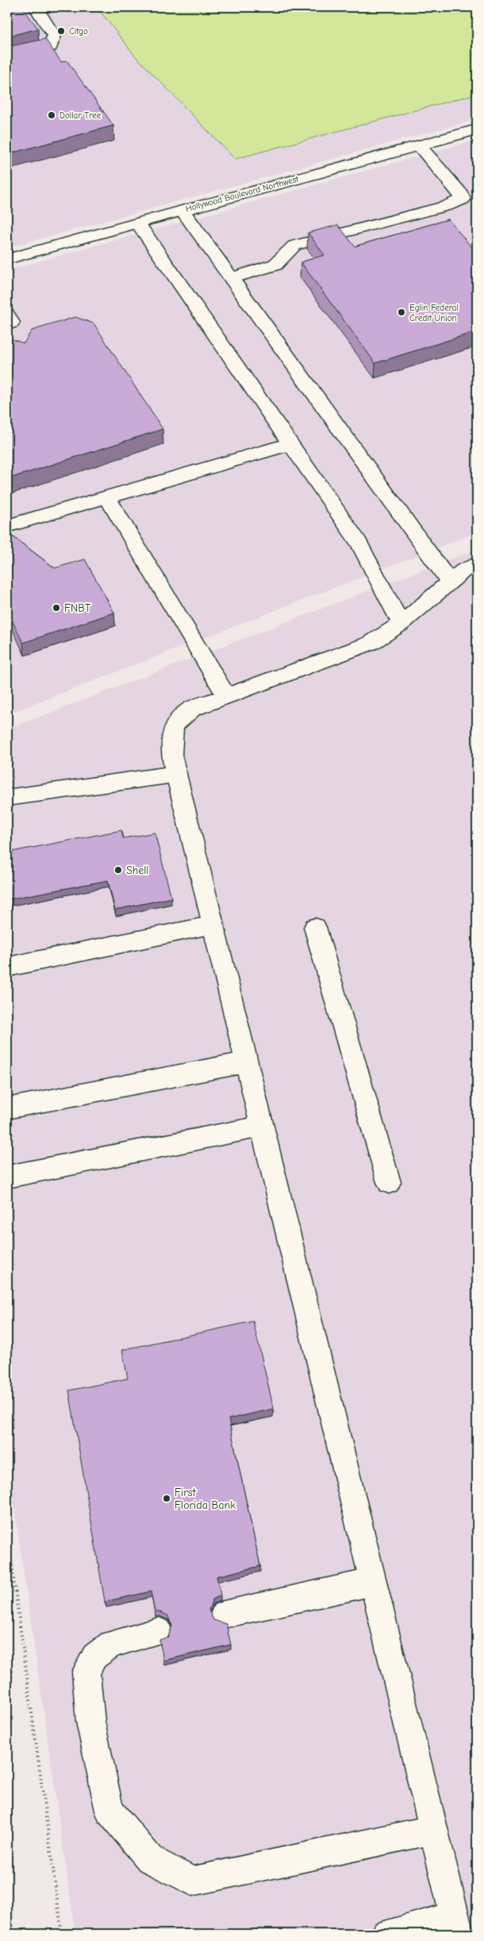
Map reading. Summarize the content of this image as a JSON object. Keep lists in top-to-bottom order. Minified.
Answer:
{"streets":{"street":["Hollywood Boulevard Northwest"]},"places":["Citgo","Dollar Tree","Eglin Federal Credit Union","FNBT","Shell","First Florida Bank"]}
